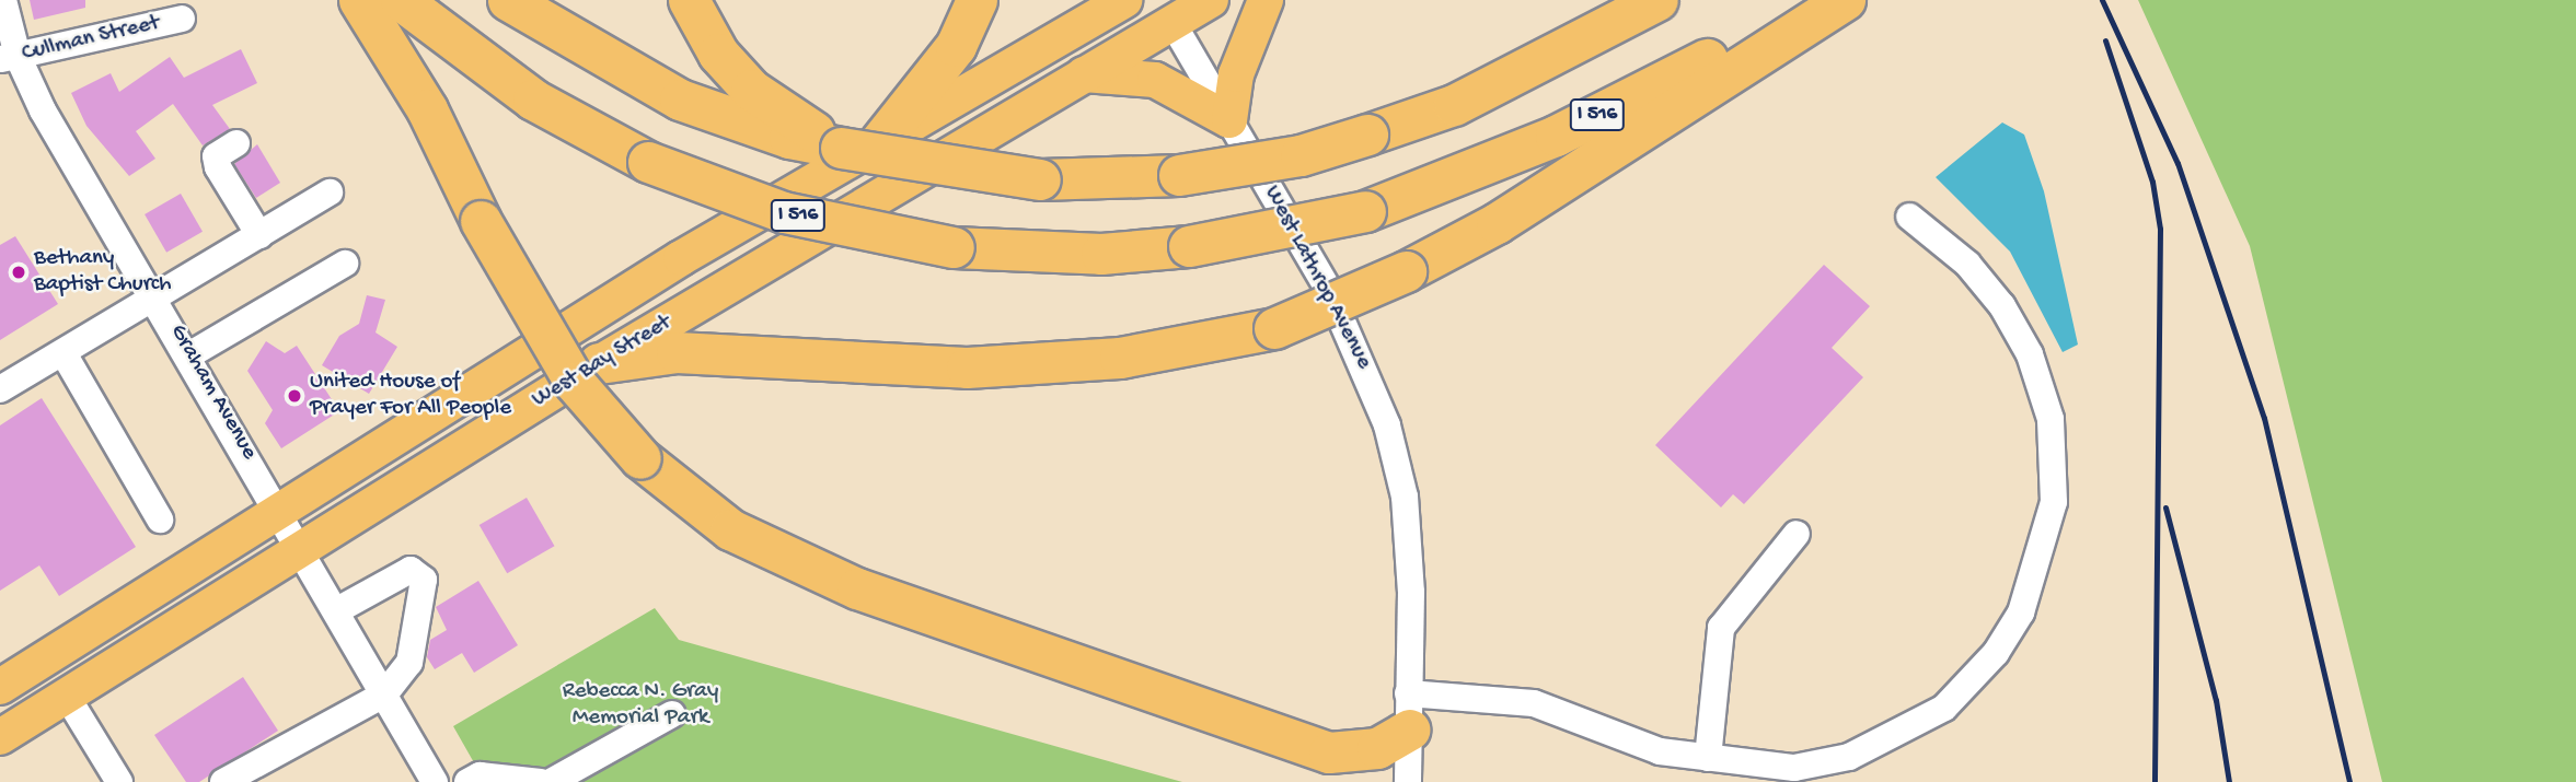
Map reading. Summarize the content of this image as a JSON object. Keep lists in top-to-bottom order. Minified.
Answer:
{"streets":{"highway":["I 516"],"main road":["West Bay Street"],"street":["Cullman Street","West Lathrop Avenue","Graham Avenue"]},"crossings":[["Cullman Street","Graham Avenue"],["West Lathrop Avenue","West Bay Street"],["West Bay Street","Graham Avenue"]],"parks":["Rebecca N. Gray Memorial Park"],"places":["Bethany Baptist Church","United House of Prayer For All People"]}
